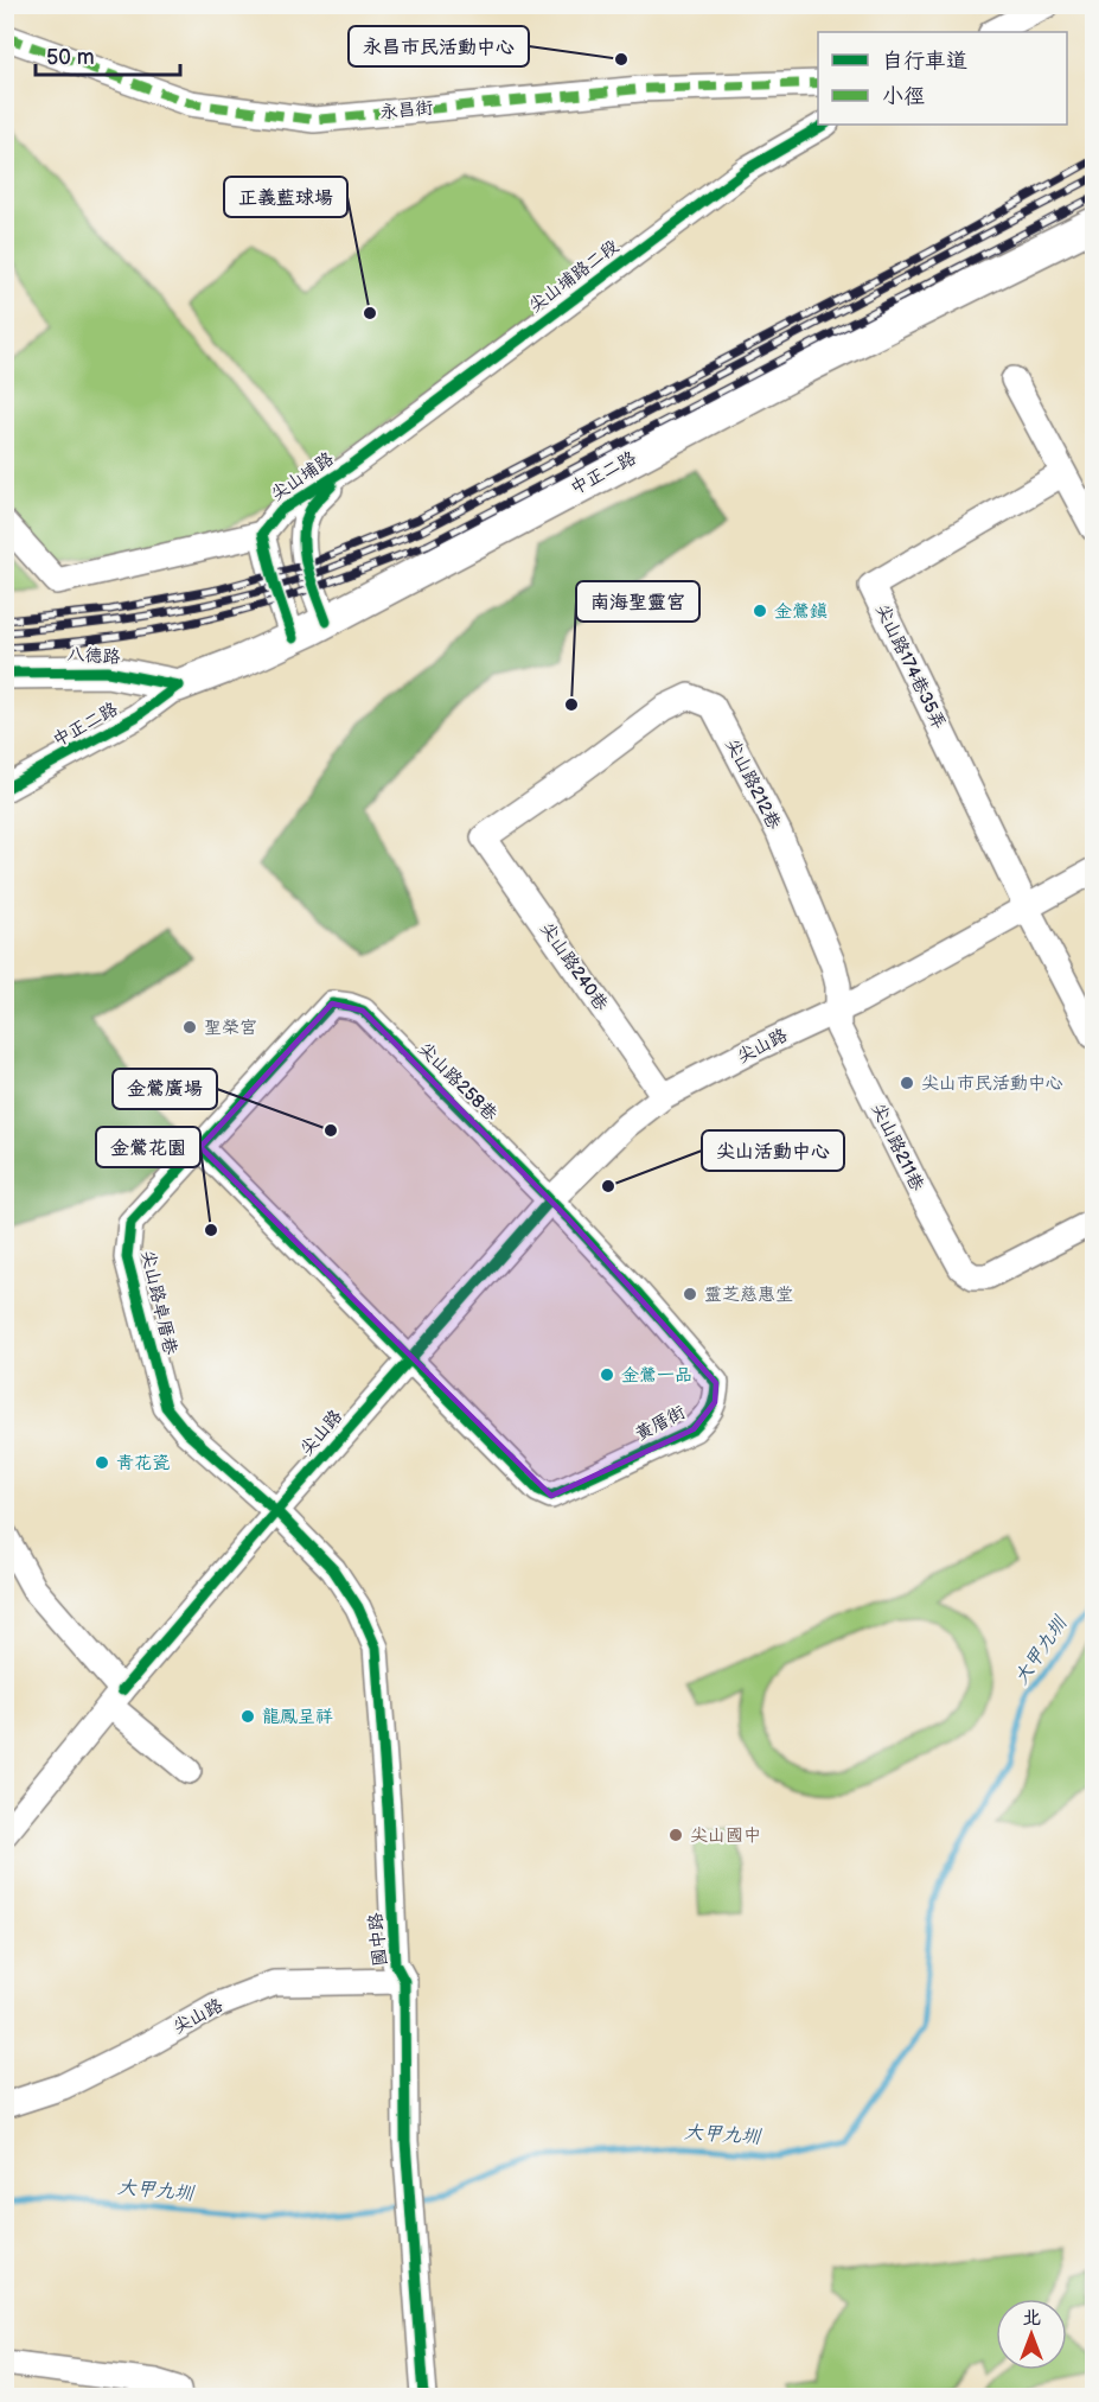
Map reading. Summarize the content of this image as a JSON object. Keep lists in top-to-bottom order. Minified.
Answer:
{"streets":{"main road":["中正二路","八德路"],"street":["永昌街","尖山埔路二段","尖山埔路","尖山路174巷35弄","尖山路212巷","尖山路240巷","尖山路","尖山路258巷","尖山路211巷","尖山路卓厝巷","黃厝街","國中路"]},"crossings":[["尖山埔路二段","尖山埔路"],["中正二路","尖山埔路"],["中正二路","八德路"],["尖山路174巷35弄","尖山路"],["尖山路212巷","尖山路240巷"],["尖山路212巷","尖山路"],["尖山路212巷","尖山路211巷"],["尖山路240巷","尖山路"],["尖山路","尖山路258巷"],["尖山路","尖山路211巷"],["尖山路","尖山路卓厝巷"],["尖山路","黃厝街"],["尖山路","國中路"],["尖山路258巷","尖山路卓厝巷"],["尖山路258巷","黃厝街"],["尖山路卓厝巷","國中路"]],"water":["大甲九圳"],"places":["永昌市民活動中心","正義藍球場","金鶯鎮","南海聖靈宮","聖榮宮","尖山市民活動中心","金鶯廣場","尖山活動中心","金鶯花園","靈芝慈惠堂","金鶯一品","青花瓷","龍鳳呈祥","尖山國中"],"legend":["自行車道","小徑"],"scale_bar":"50 m","north":"top"}
